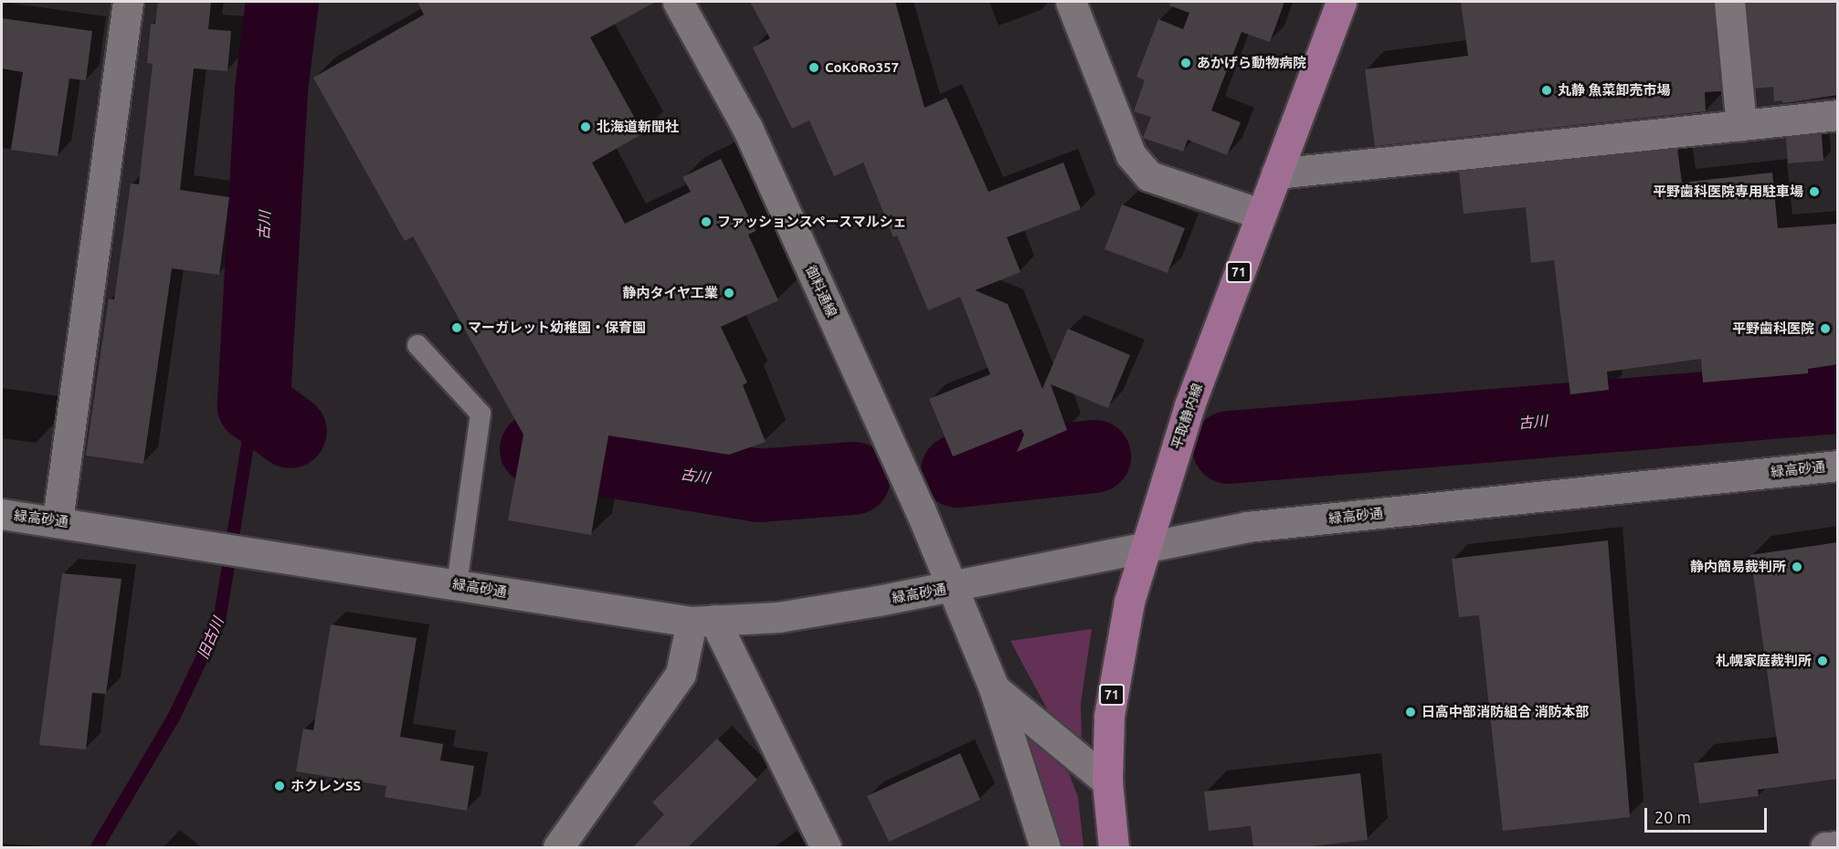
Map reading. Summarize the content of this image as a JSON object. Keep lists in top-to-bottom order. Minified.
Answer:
{"streets":{"main road":["71","平取静内線"],"street":["御料通線","緑高砂通"]},"crossings":[["御料通線","緑高砂通"],["平取静内線","緑高砂通"]],"water":["古川","旧古川"],"places":["あかげら動物病院","CoKoRo357","丸静 魚菜卸売市場","北海道新聞社","平野歯科医院専用駐車場","ファッションスペースマルシェ","静内タイヤ工業","マーガレット幼稚園・保育園","平野歯科医院","静内簡易裁判所","札幌家庭裁判所","日高中部消防組合 消防本部","ホクレンSS"],"scale_bar":"20 m"}
